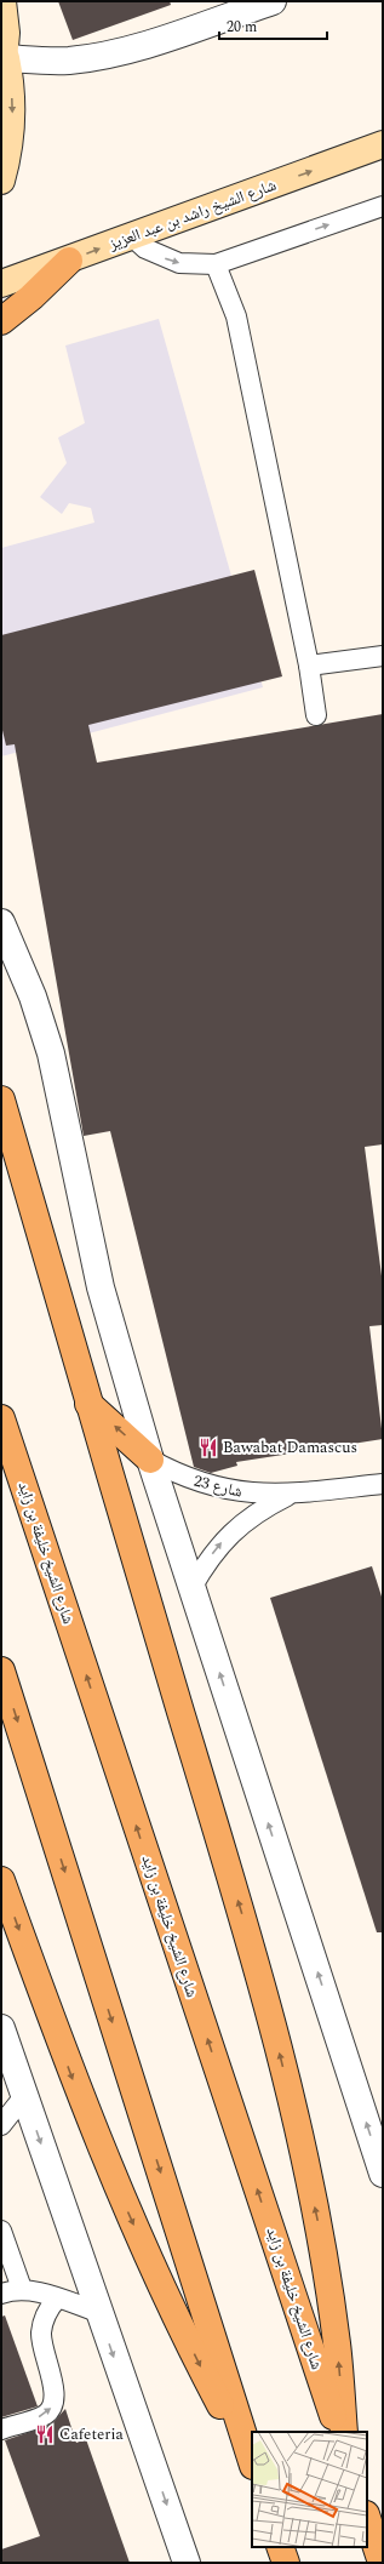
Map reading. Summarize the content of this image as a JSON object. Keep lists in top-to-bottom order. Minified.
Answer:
{"streets":{"main road":["شارع الشيخ راشد بن عبد العزيز","شارع الشيخ خليفة بن زايد"],"lane":["شارع 23"]},"one_way":["شارع الشيخ راشد بن عبد العزيز","شارع 23"],"places":{"restaurant":["Bawabat Damascus","Cafeteria"]},"scale_bar":"20 m"}
